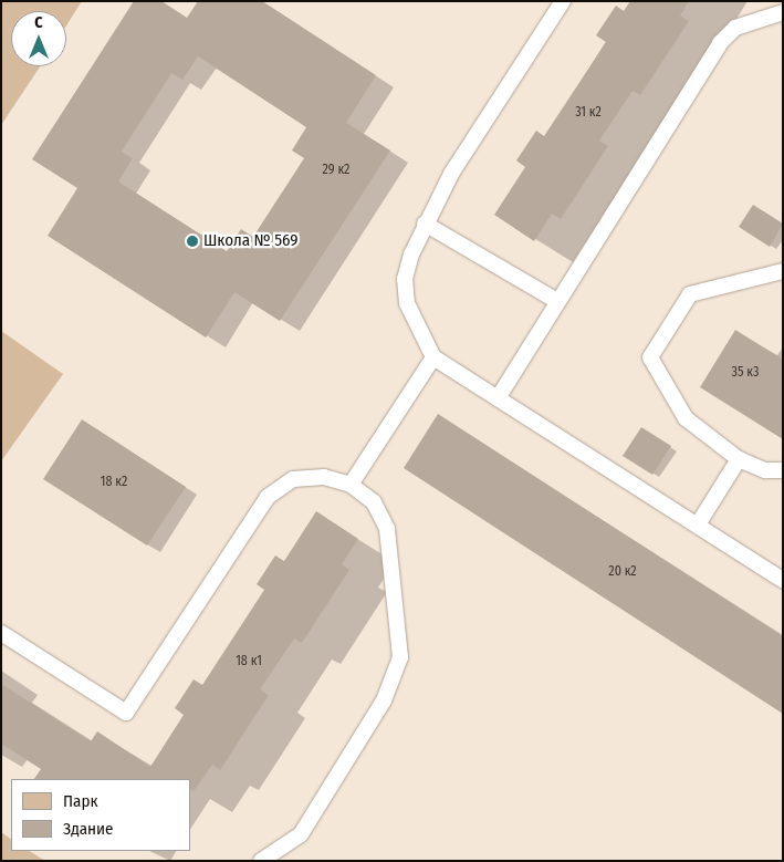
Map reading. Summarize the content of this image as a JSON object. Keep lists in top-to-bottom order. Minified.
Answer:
{"places":["Школа № 569"],"house_numbers":["31 к2","29 к2","35 к3","18 к2","20 к2","18 к1"],"legend":["Парк","Здание"],"north":"top"}
